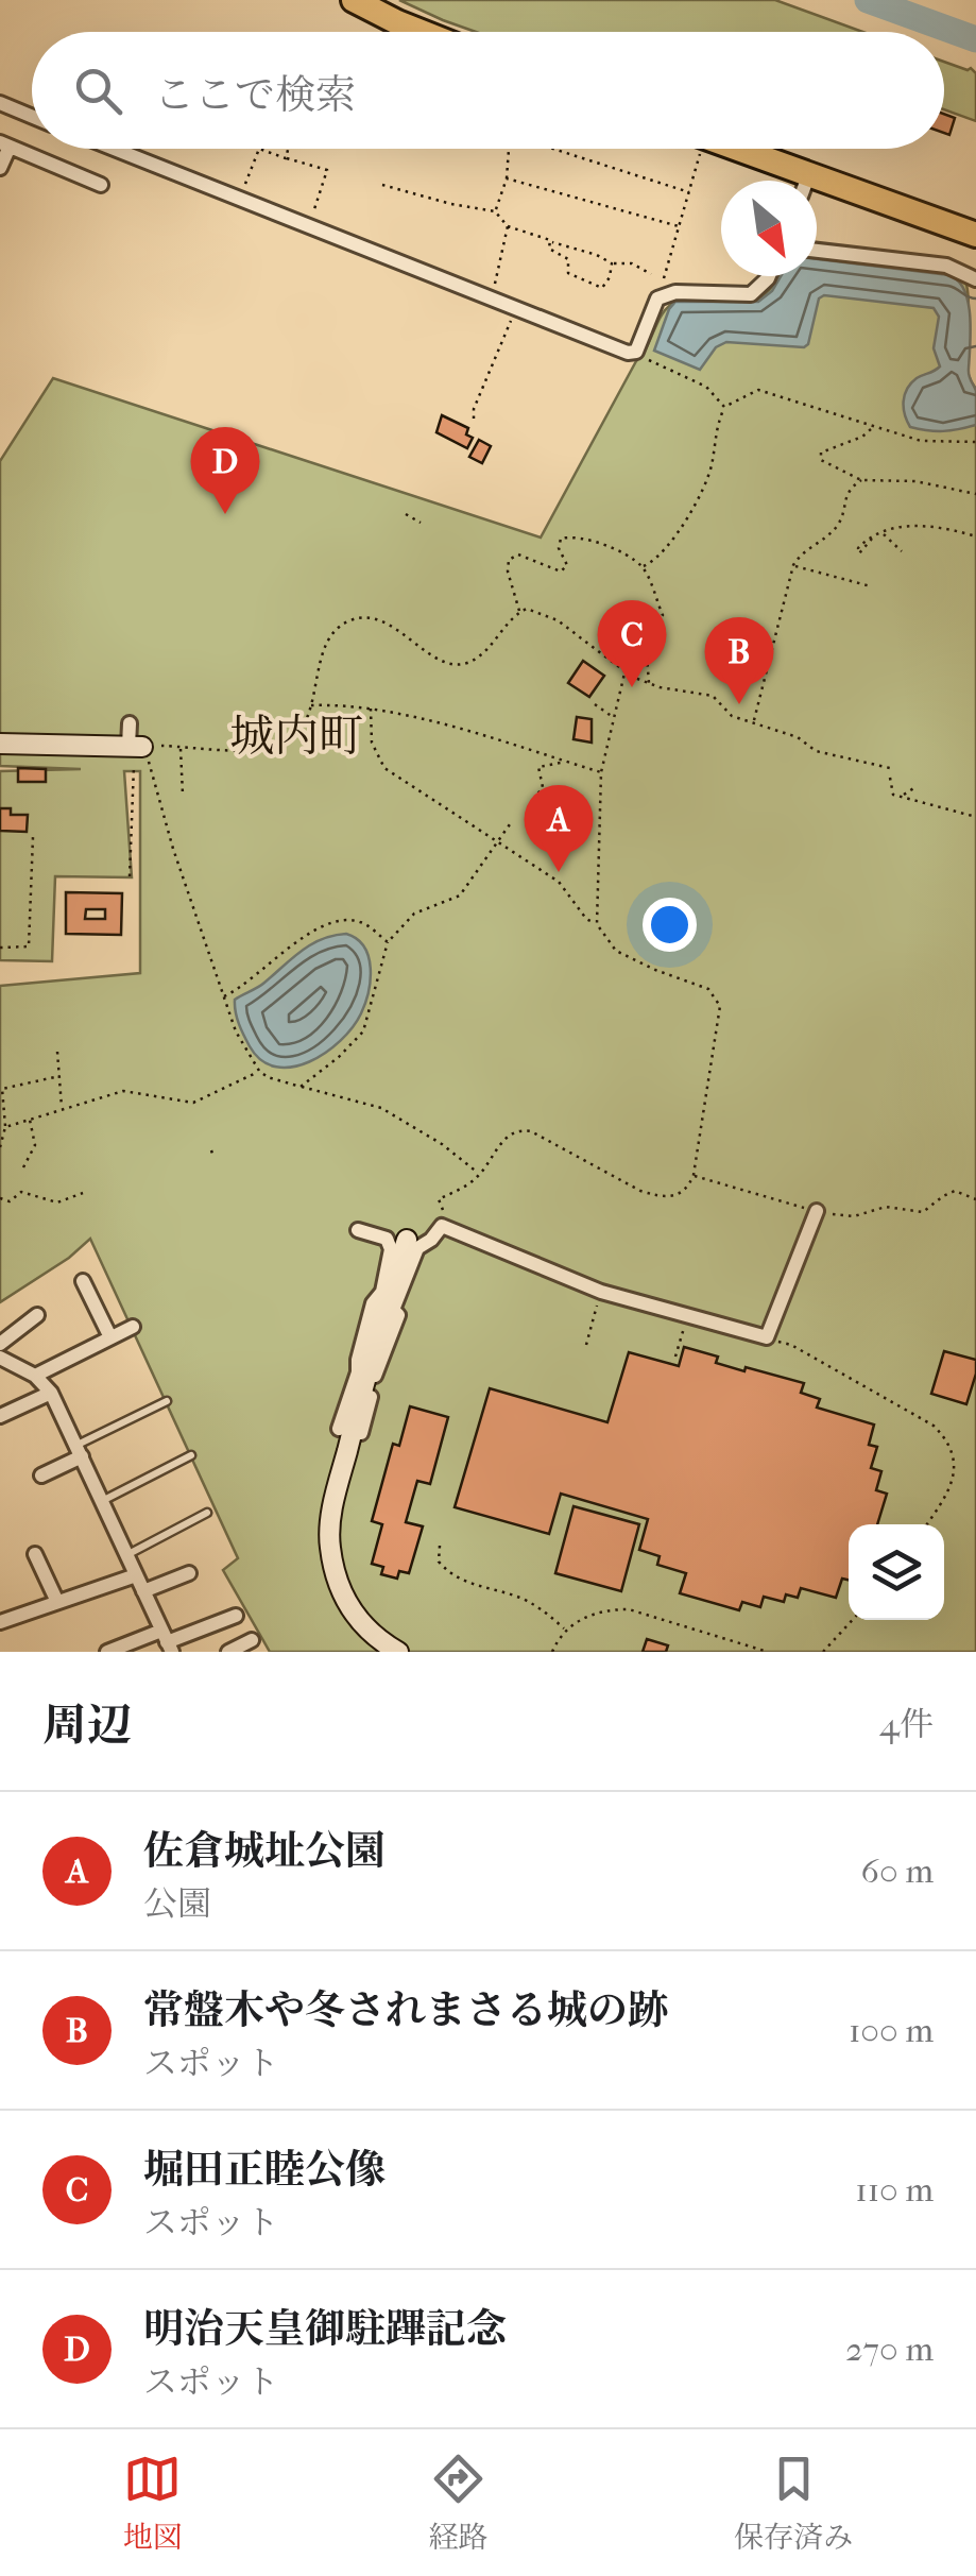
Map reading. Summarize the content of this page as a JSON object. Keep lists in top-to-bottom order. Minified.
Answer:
{"districts":["城内町"],"north":"bottom right","page":{"search":"ここで検索","pins":["D","C","B","A"],"heading":["周辺","4件"],"list":[{"mark":"A","name":"佐倉城址公園","note":"公園","value":"60 m"},{"mark":"B","name":"常盤木や冬されまさる城の跡","note":"スポット","value":"100 m"},{"mark":"C","name":"堀田正睦公像","note":"スポット","value":"110 m"},{"mark":"D","name":"明治天皇御駐蹕記念","note":"スポット","value":"270 m"}],"nav":["地図","経路","保存済み"]}}
